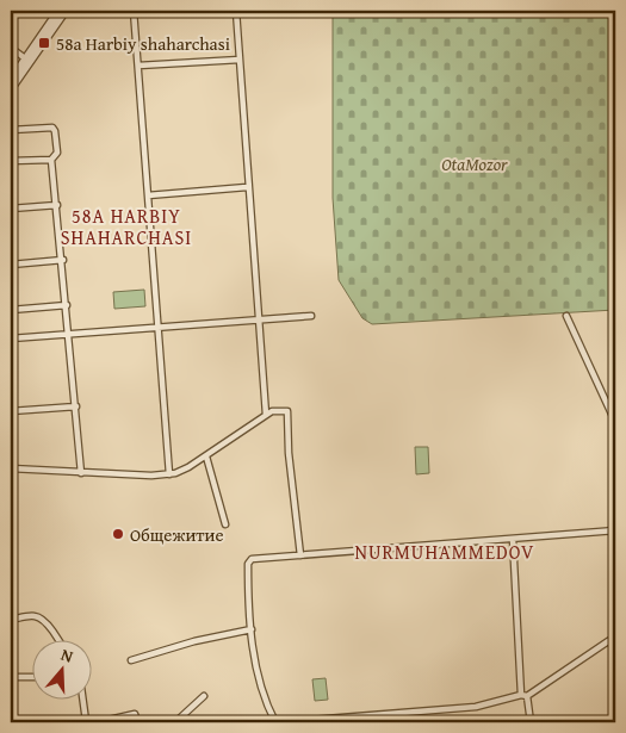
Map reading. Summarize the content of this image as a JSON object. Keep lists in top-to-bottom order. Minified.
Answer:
{"districts":["58A HARBIY SHAHARCHASI","NURMUHAMMEDOV"],"parks":["OtaMozor"],"places":{"transit":["58a Harbiy shaharchasi"],"other":["Общежитие"]},"north":"top"}
